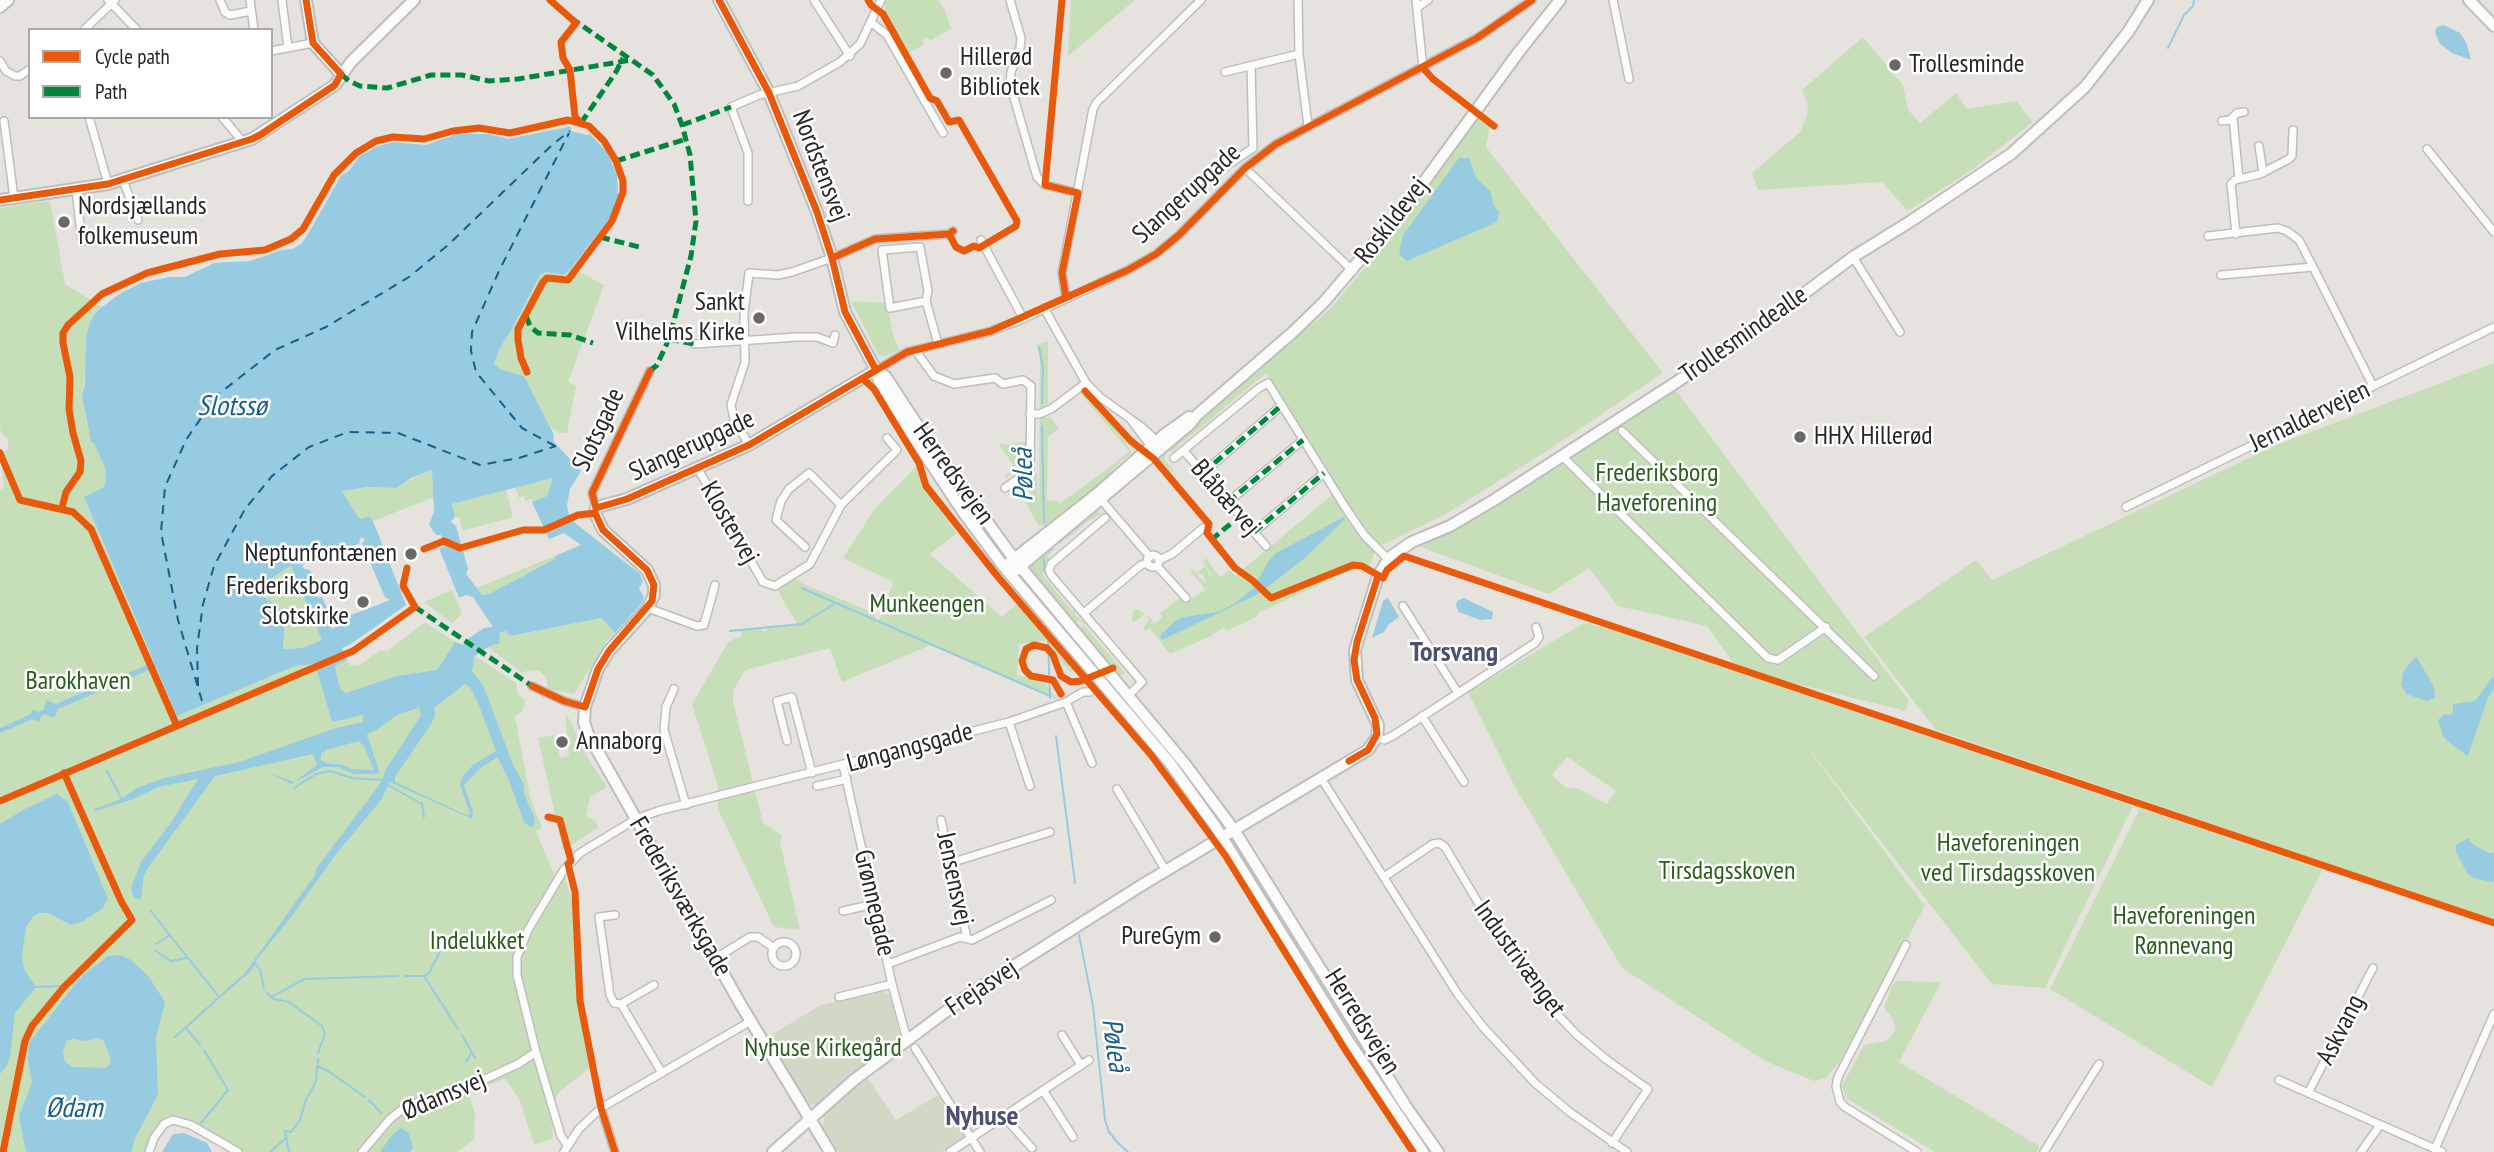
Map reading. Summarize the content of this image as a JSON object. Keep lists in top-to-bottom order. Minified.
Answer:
{"streets":{"street":["Nordstensvej","Slangerupgade","Roskildevej","Trollesmindealle","Jernaldervejen","Slotsgade","Herredsvejen","Blåbærvej","Klostervej","Løngangsgade","Jensensvej","Frederiksværksgade","Grønnegade","Industrivænget","Frejasvej","Askvang","Ødamsvej"]},"crossings":[["Nordstensvej","Slangerupgade"],["Nordstensvej","Herredsvejen"],["Slangerupgade","Roskildevej"],["Slangerupgade","Slotsgade"],["Slangerupgade","Herredsvejen"],["Slangerupgade","Klostervej"],["Roskildevej","Herredsvejen"],["Slotsgade","Frederiksværksgade"],["Herredsvejen","Frejasvej"],["Løngangsgade","Frederiksværksgade"],["Løngangsgade","Grønnegade"],["Løngangsgade","Ødamsvej"],["Jensensvej","Grønnegade"],["Frederiksværksgade","Frejasvej"],["Grønnegade","Frejasvej"]],"districts":["Torsvang","Nyhuse"],"water":["Slotssø","Pøleå","Ødam"],"parks":["Frederiksborg Haveforening","Munkeengen","Barokhaven","Haveforeningen ved Tirsdagsskoven","Tirsdagsskoven","Haveforeningen Rønnevang","Indelukket","Nyhuse Kirkegård"],"places":["Trollesminde","Hillerød Bibliotek","Nordsjællands folkemuseum","Sankt Vilhelms Kirke","HHX Hillerød","Neptunfontænen","Frederiksborg Slotskirke","Annaborg","PureGym"],"legend":["Cycle path","Path"]}
